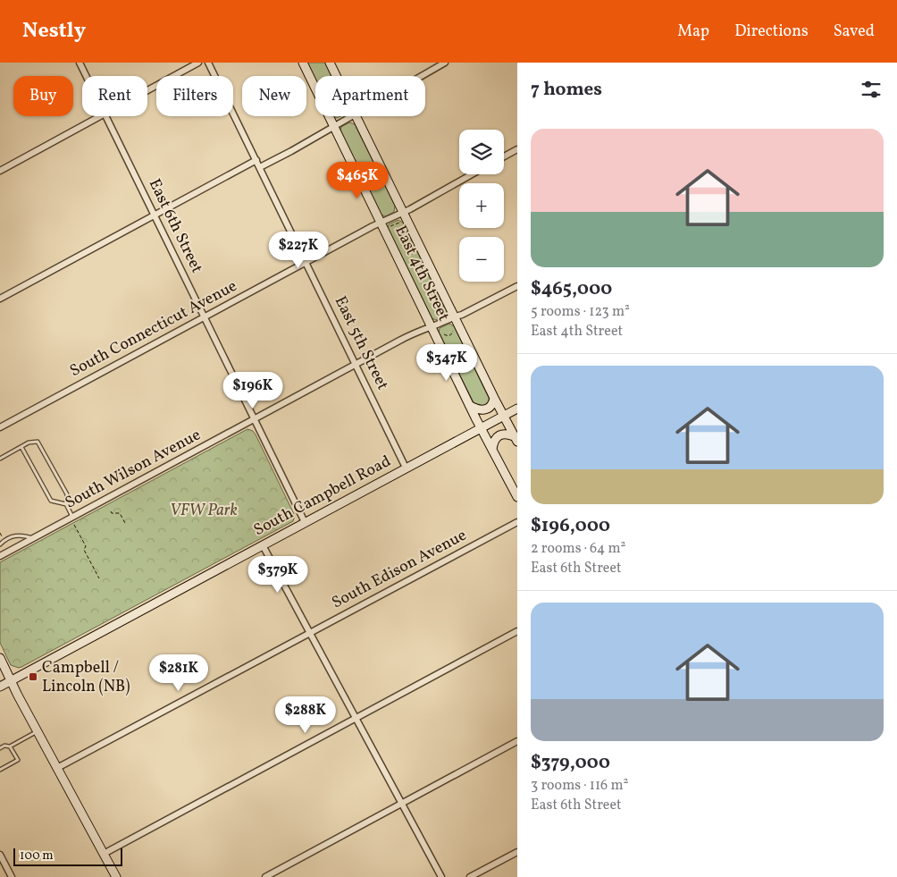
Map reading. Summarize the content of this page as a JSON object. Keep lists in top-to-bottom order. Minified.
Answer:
{"streets":{"street":["East 6th Street","East 4th Street","South Connecticut Avenue","East 5th Street","South Wilson Avenue","South Campbell Road","South Edison Avenue"]},"crossings":[["East 6th Street","South Connecticut Avenue"],["East 6th Street","South Wilson Avenue"],["East 6th Street","South Campbell Road"],["East 4th Street","South Connecticut Avenue"],["East 4th Street","South Wilson Avenue"],["East 4th Street","South Campbell Road"],["South Connecticut Avenue","East 5th Street"],["East 5th Street","South Wilson Avenue"],["East 5th Street","South Campbell Road"]],"parks":["VFW Park"],"places":{"transit":["Campbell / Lincoln (NB)"]},"scale_bar":"100 m","page":{"header":"Nestly","nav":["Map","Directions","Saved"],"heading":"7 homes","chip":["Buy","Rent","Filters","New","Apartment"],"list":[{"name":"$465,000","note":"5 rooms · 123 m² · East 4th Street"},{"name":"$196,000","note":"2 rooms · 64 m² · East 6th Street"},{"name":"$379,000","note":"3 rooms · 116 m² · East 6th Street"}],"map_buttons":["+","−"],"price":["$465K","$227K","$347K","$196K","$379K","$281K","$288K"],"scale":"100 m"}}
